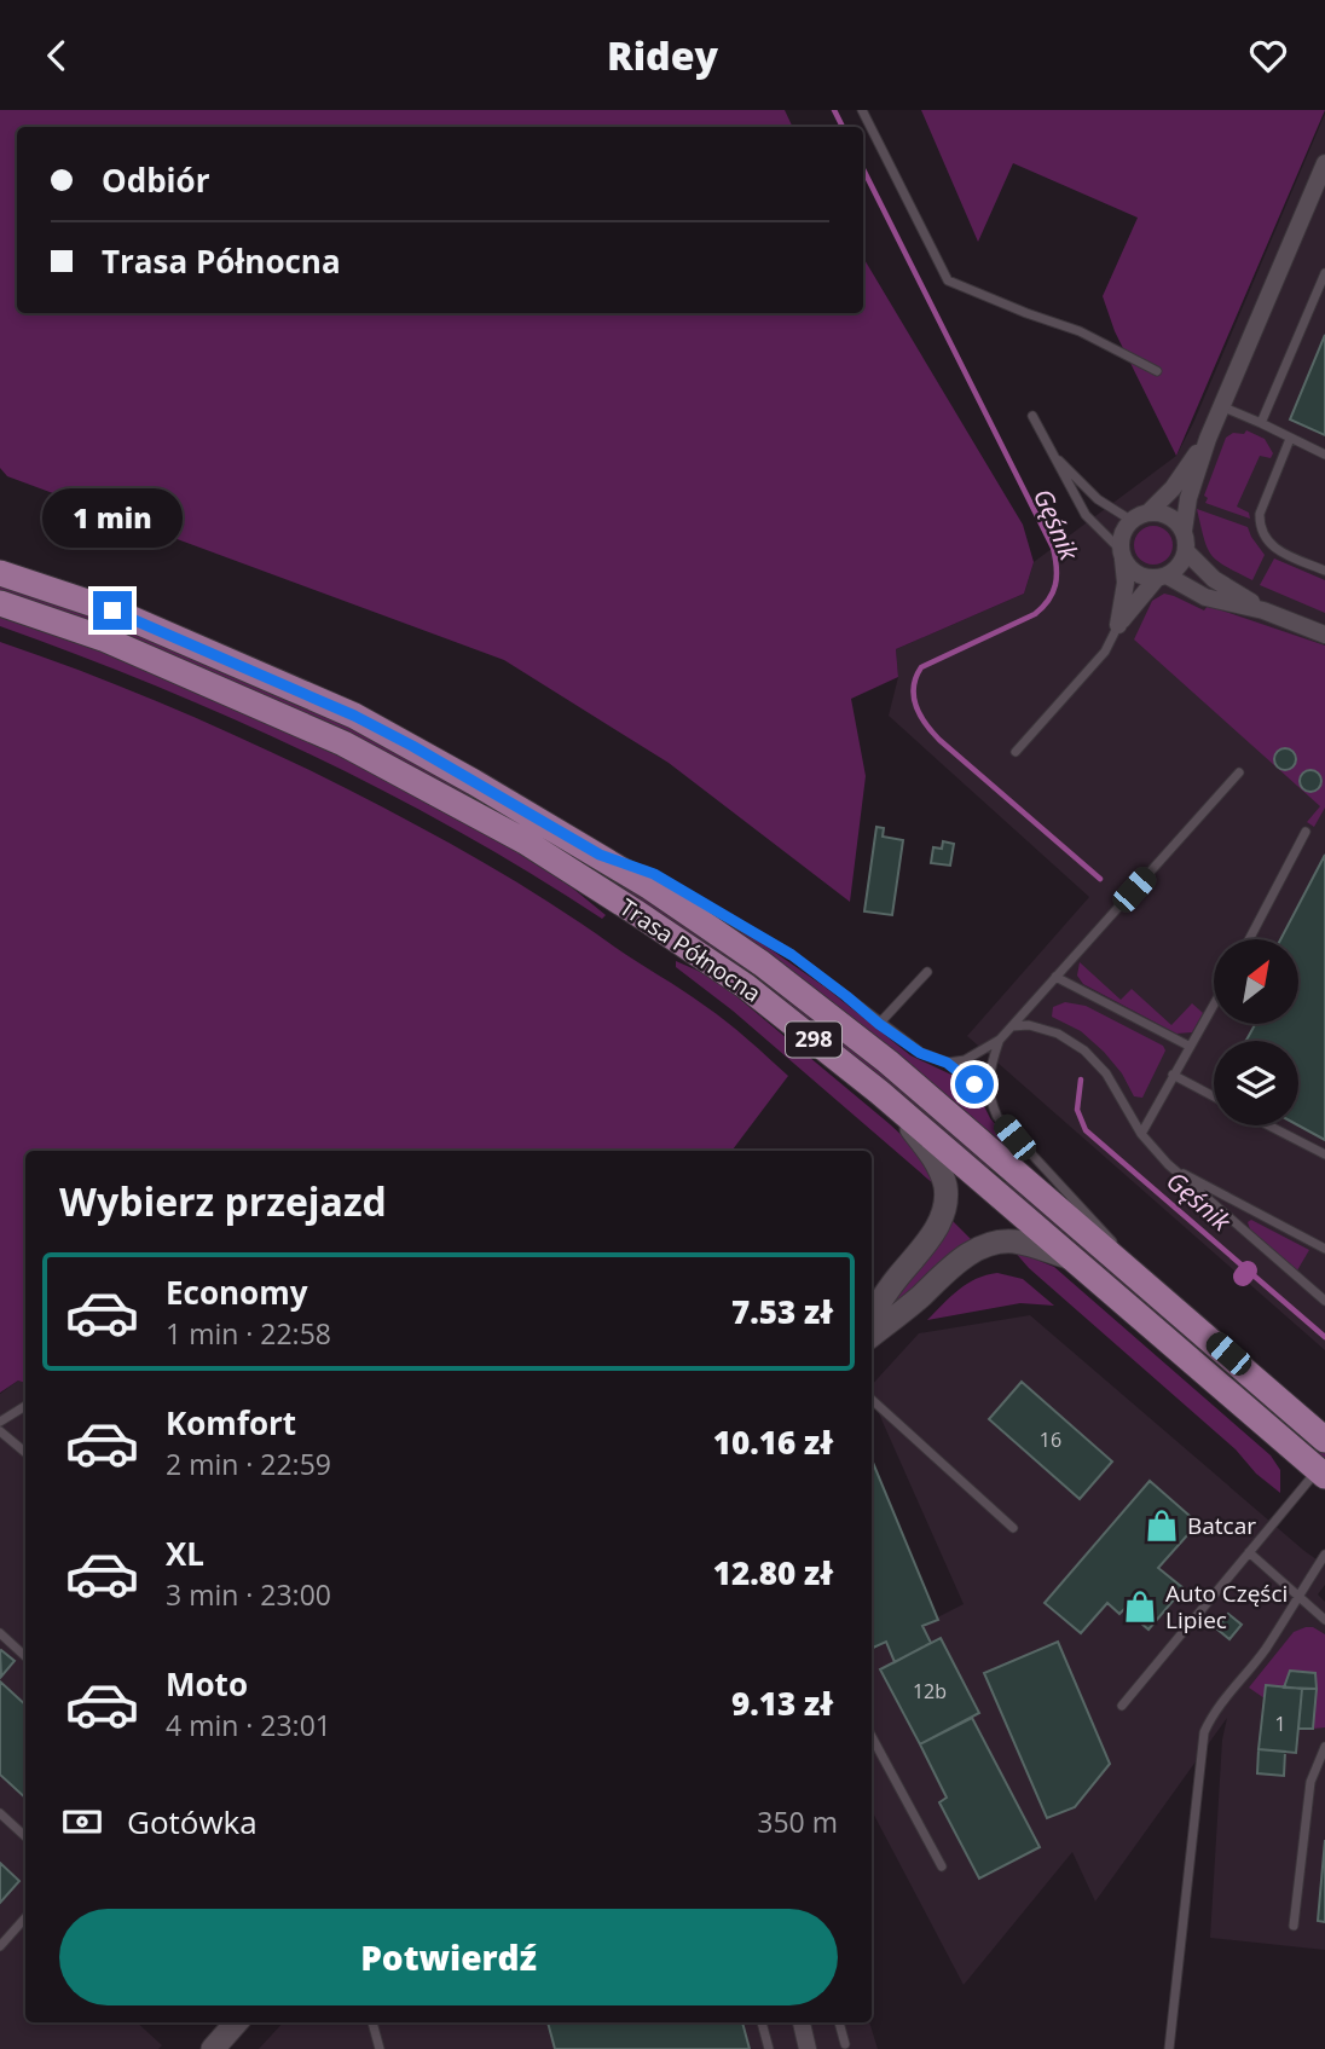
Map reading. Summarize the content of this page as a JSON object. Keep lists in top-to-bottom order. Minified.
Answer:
{"streets":{"main road":["Trasa Północna","298"]},"water":["Gęśnik"],"places":{"shop":["Batcar","Auto Części Lipiec"]},"house_numbers":["16","12b","1"],"north":"top right","page":{"header":"Ridey","banner":["Odbiór","Trasa Północna"],"bubble":"1 min","heading":"Wybierz przejazd","list":[{"name":"Economy","note":"1 min · 22:58","value":"7.53 zł"},{"name":"Komfort","note":"2 min · 22:59","value":"10.16 zł"},{"name":"XL","note":"3 min · 23:00","value":"12.80 zł"},{"name":"Moto","note":"4 min · 23:01","value":"9.13 zł"}],"pay":["Gotówka","350 m"],"buttons":"Potwierdź"}}
